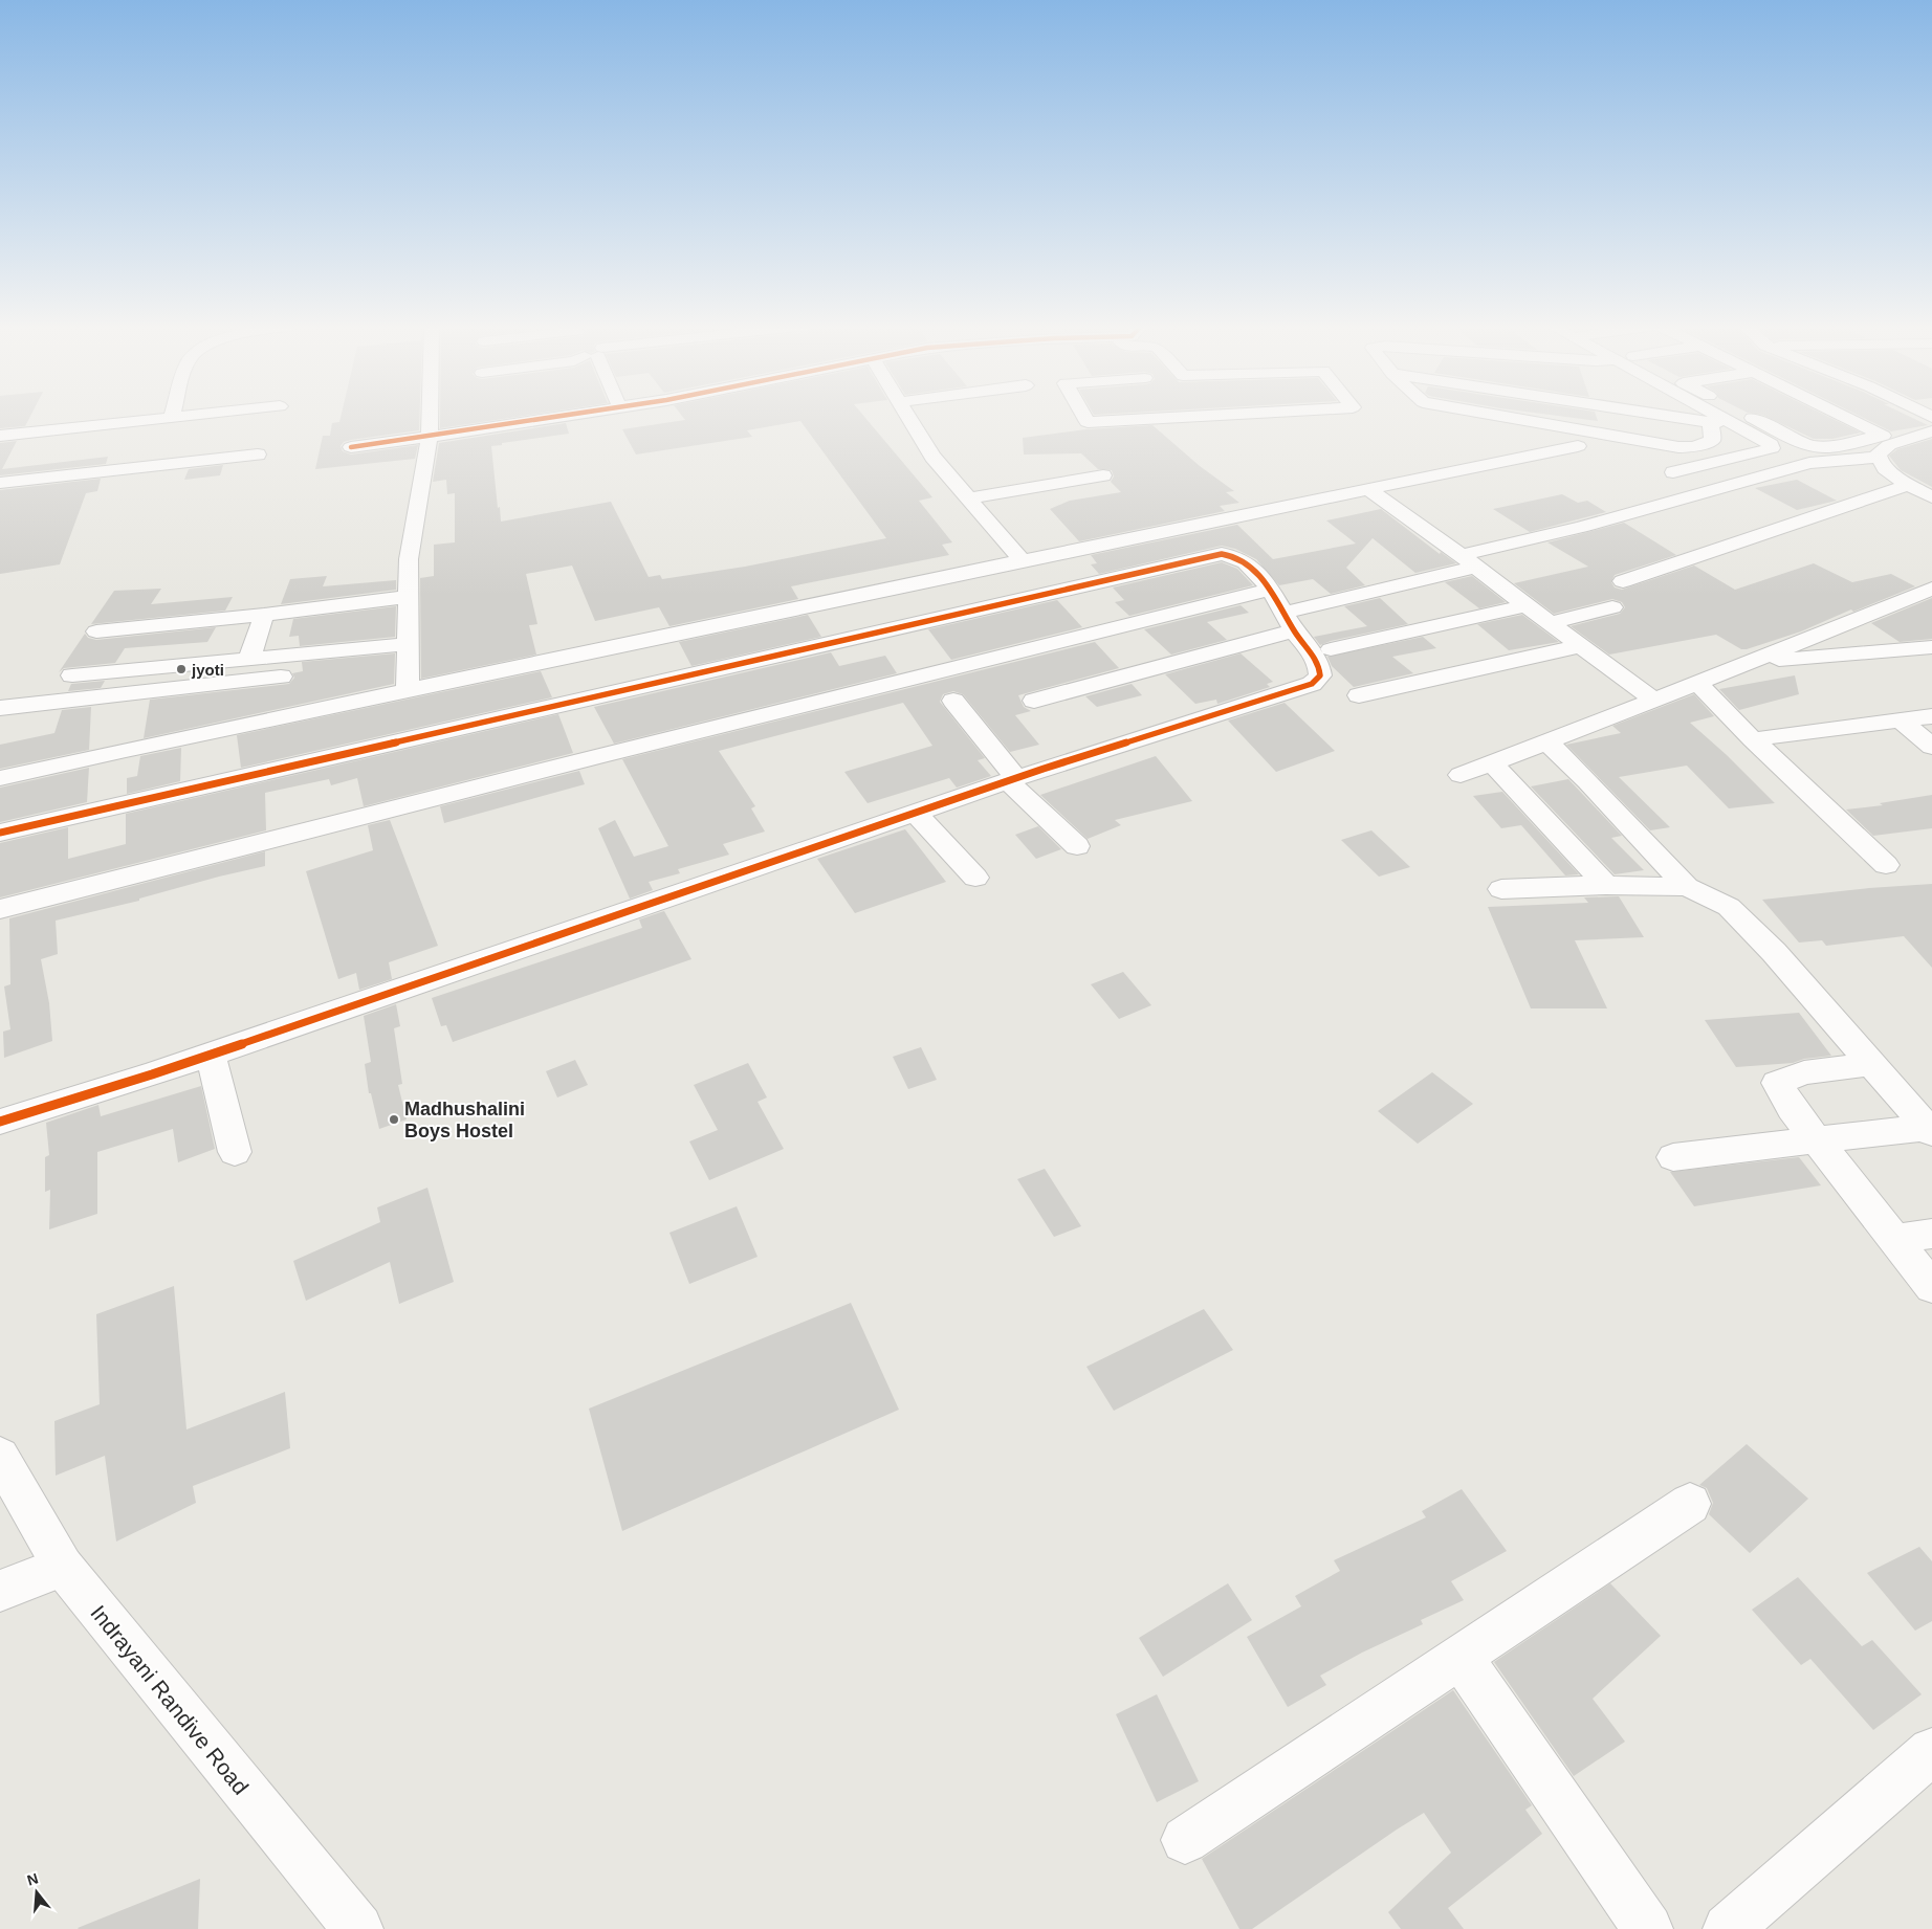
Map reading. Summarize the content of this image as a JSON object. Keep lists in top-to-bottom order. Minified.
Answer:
{"streets":{"street":["Indrayani Randive Road"]},"places":["jyoti","Madhushalini Boys Hostel"],"north":"top"}
